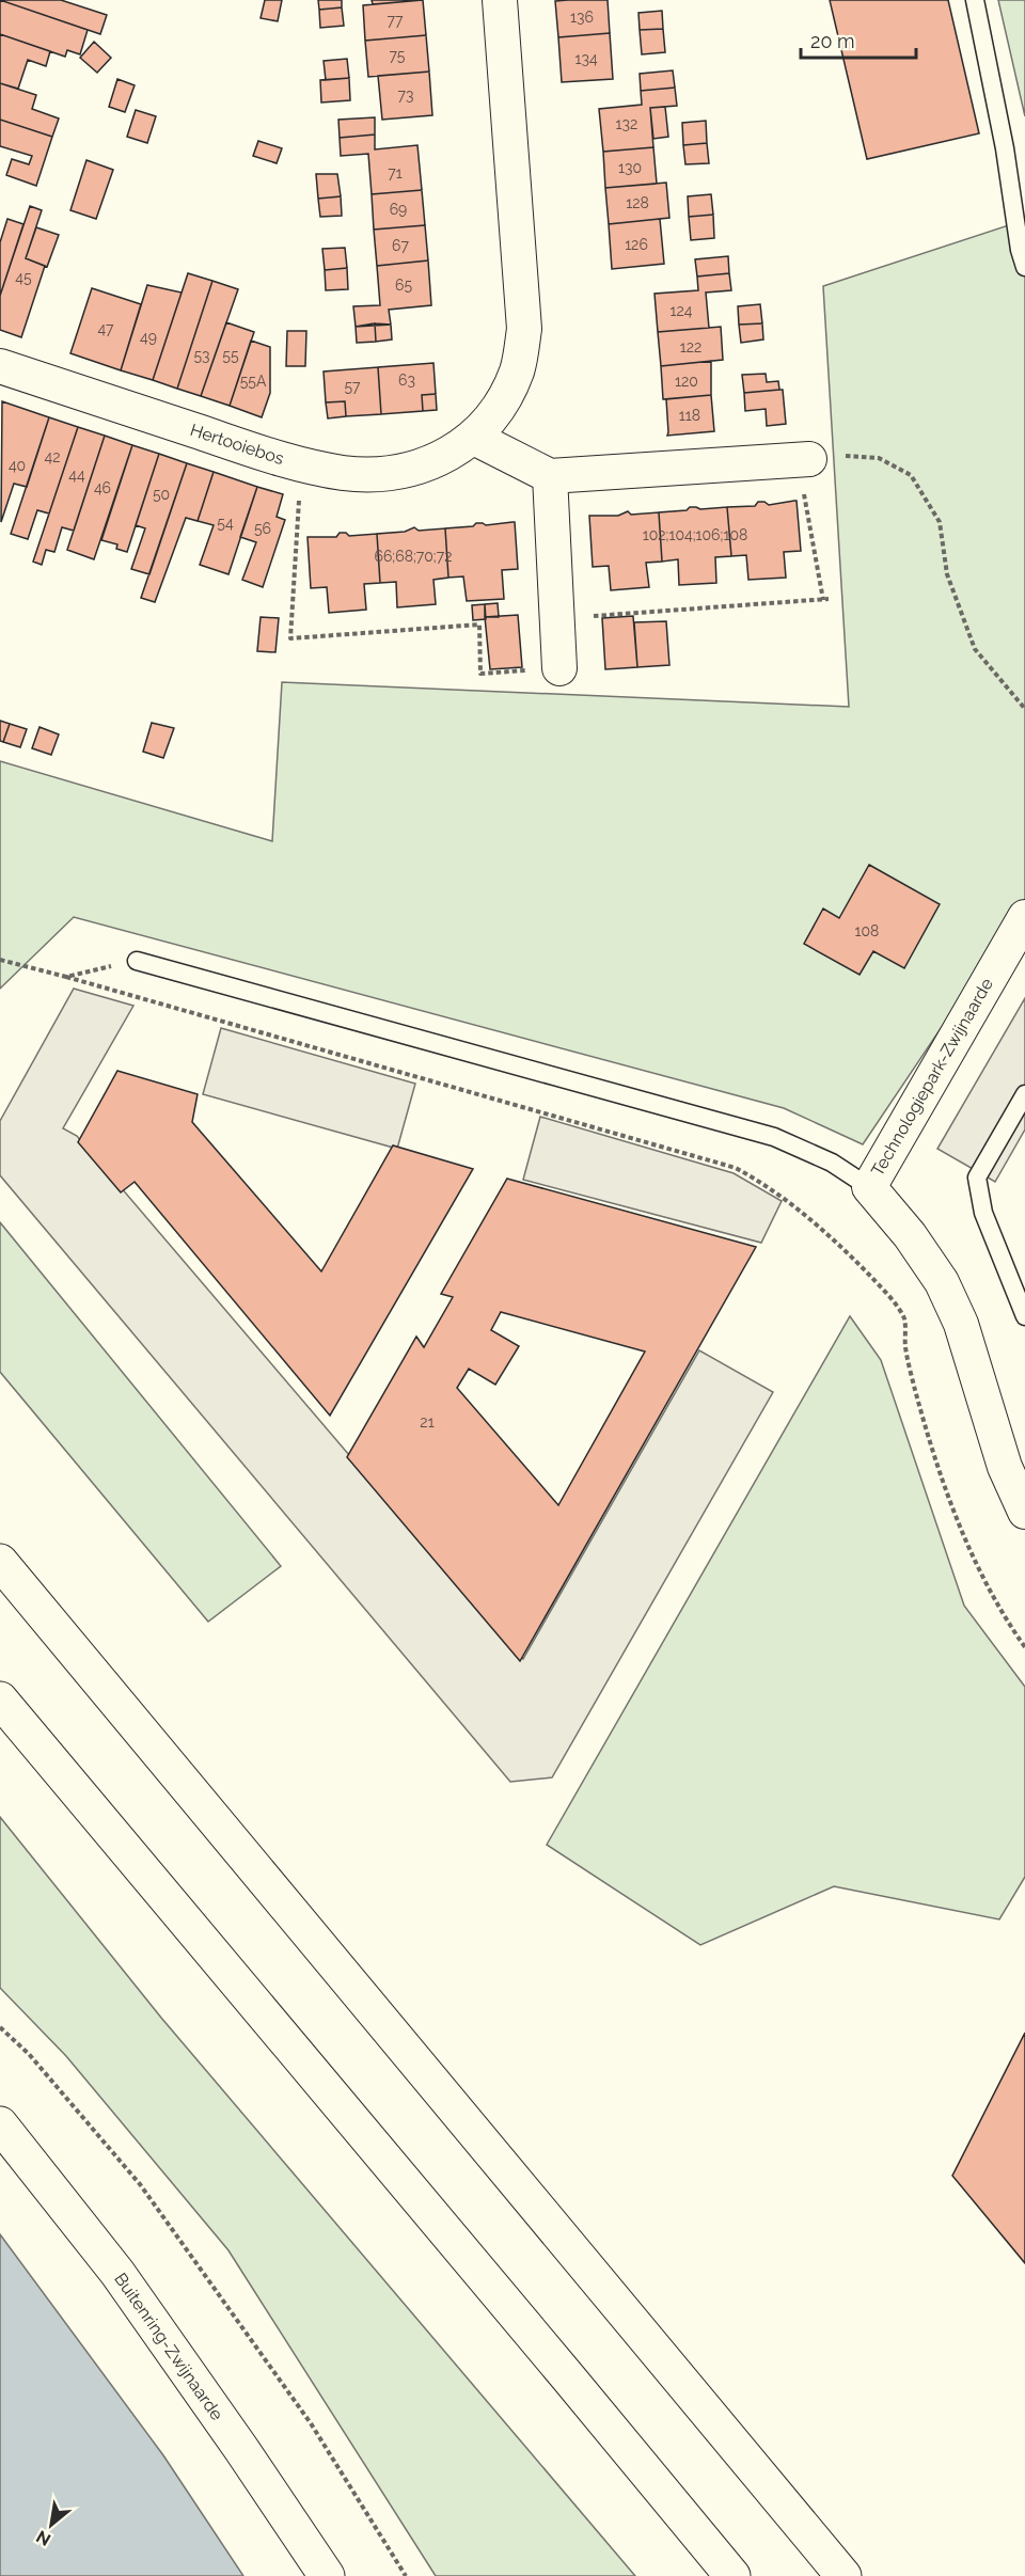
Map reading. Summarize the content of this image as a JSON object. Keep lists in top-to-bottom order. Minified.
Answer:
{"streets":{"highway":["Buitenring-Zwijnaarde"],"street":["Hertooiebos","Technologiepark-Zwijnaarde"]},"house_numbers":["136","77","75","134","73","132","130","71","128","69","126","67","45","65","124","47","49","122","53","55","63","55A","120","57","118","42","40","44","46","50","54","56","102;104;106;108","66;68;70;72","108","21"],"scale_bar":"20 m","north":"bottom left"}
